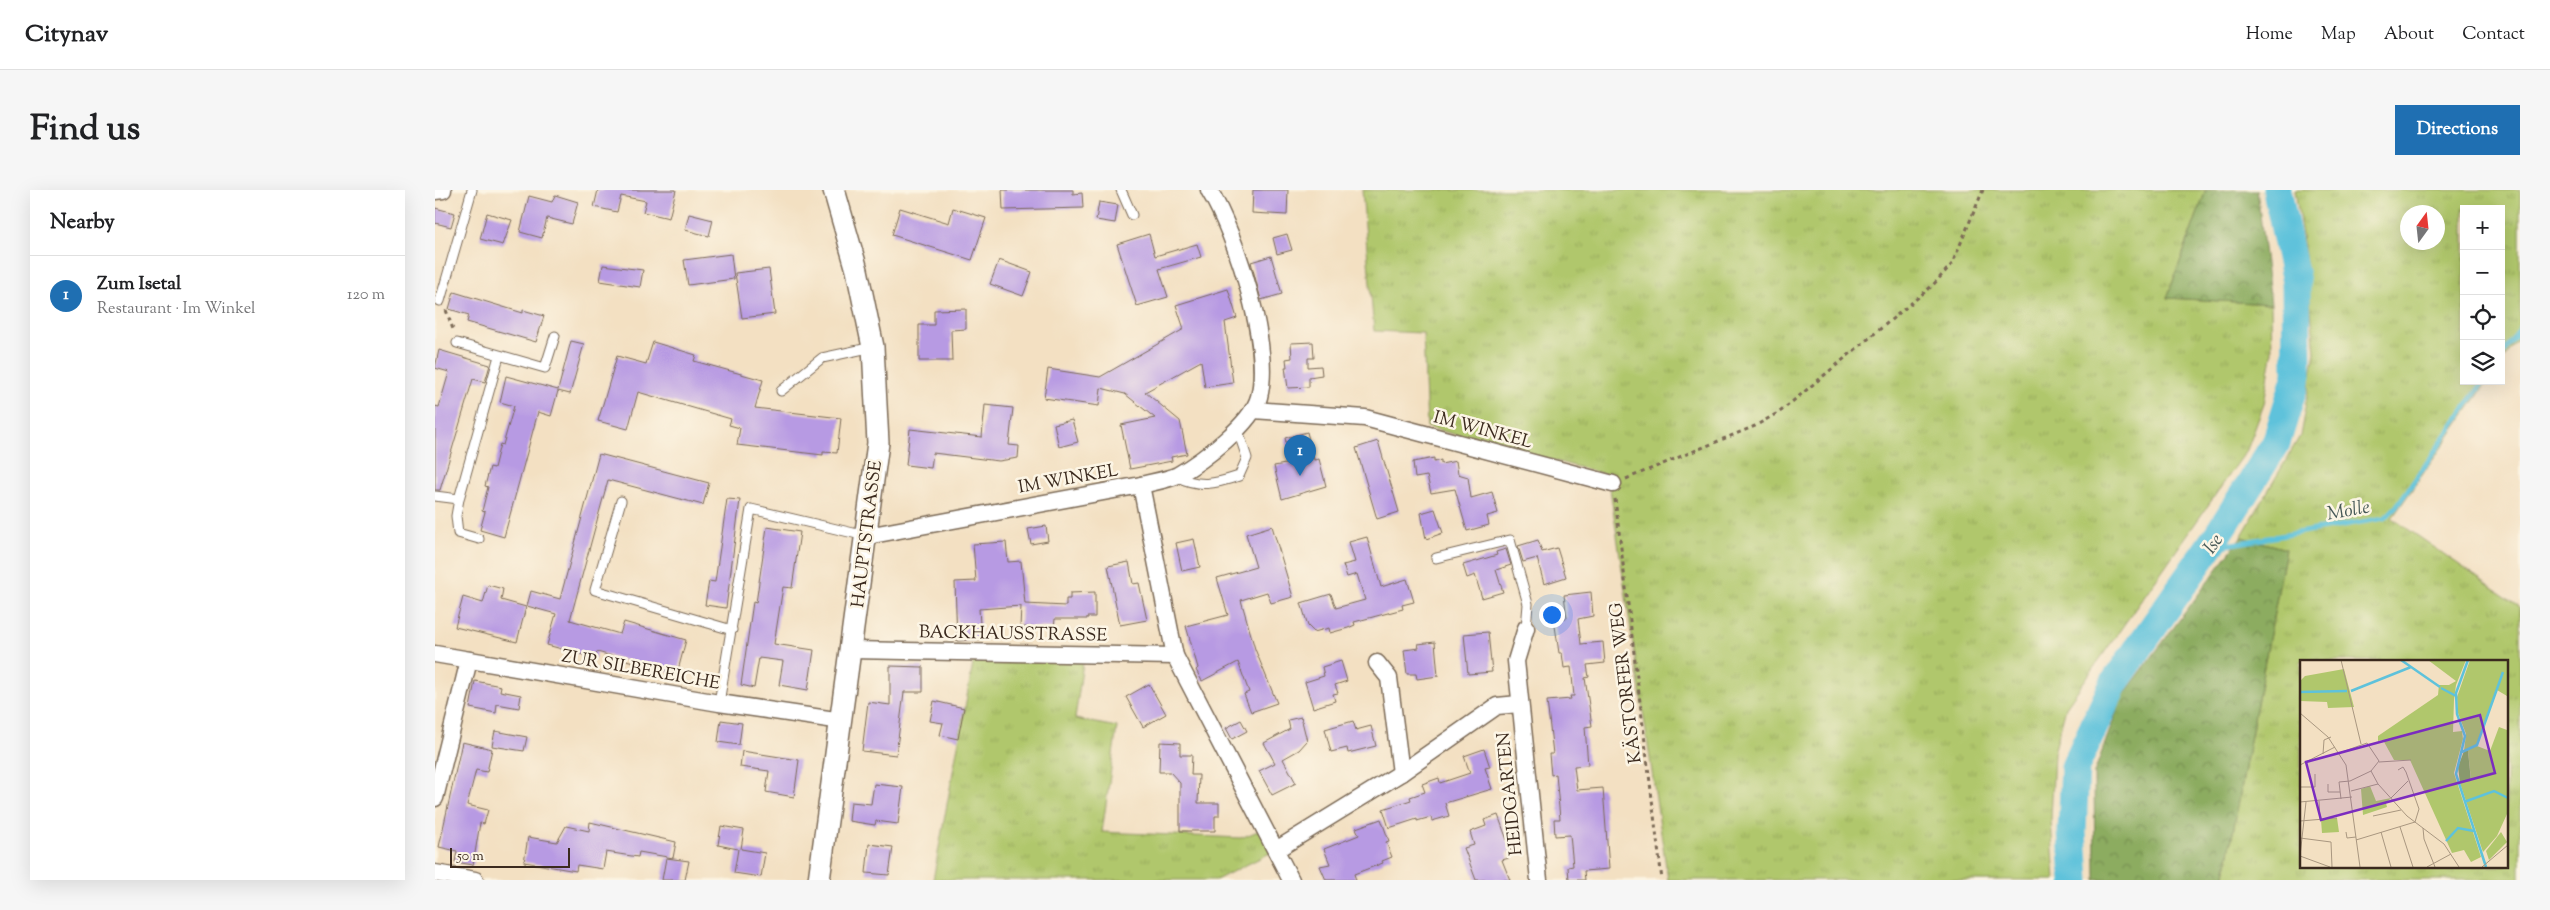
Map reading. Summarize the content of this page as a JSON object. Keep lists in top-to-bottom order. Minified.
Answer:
{"streets":{"street":["IM WINKEL","HAUPTSTRASSE","BACKHAUSSTRASSE","ZUR SILBEREICHE","HEIDGARTEN"],"path":["KÄSTORFER WEG"]},"crossings":[["IM WINKEL","HAUPTSTRASSE"],["IM WINKEL","KÄSTORFER WEG"],["HAUPTSTRASSE","BACKHAUSSTRASSE"],["HAUPTSTRASSE","ZUR SILBEREICHE"]],"water":["Molle","Ise"],"scale_bar":"50 m","north":"top","page":{"header":"Citynav","nav":["Home","Map","About","Contact"],"title":"Find us","buttons":"Directions","heading":"Nearby","map_buttons":["+","−"],"list":[{"mark":"1","name":"Zum Isetal","note":"Restaurant · Im Winkel","value":"120 m"}],"pins":"1","scale":"50 m"}}
